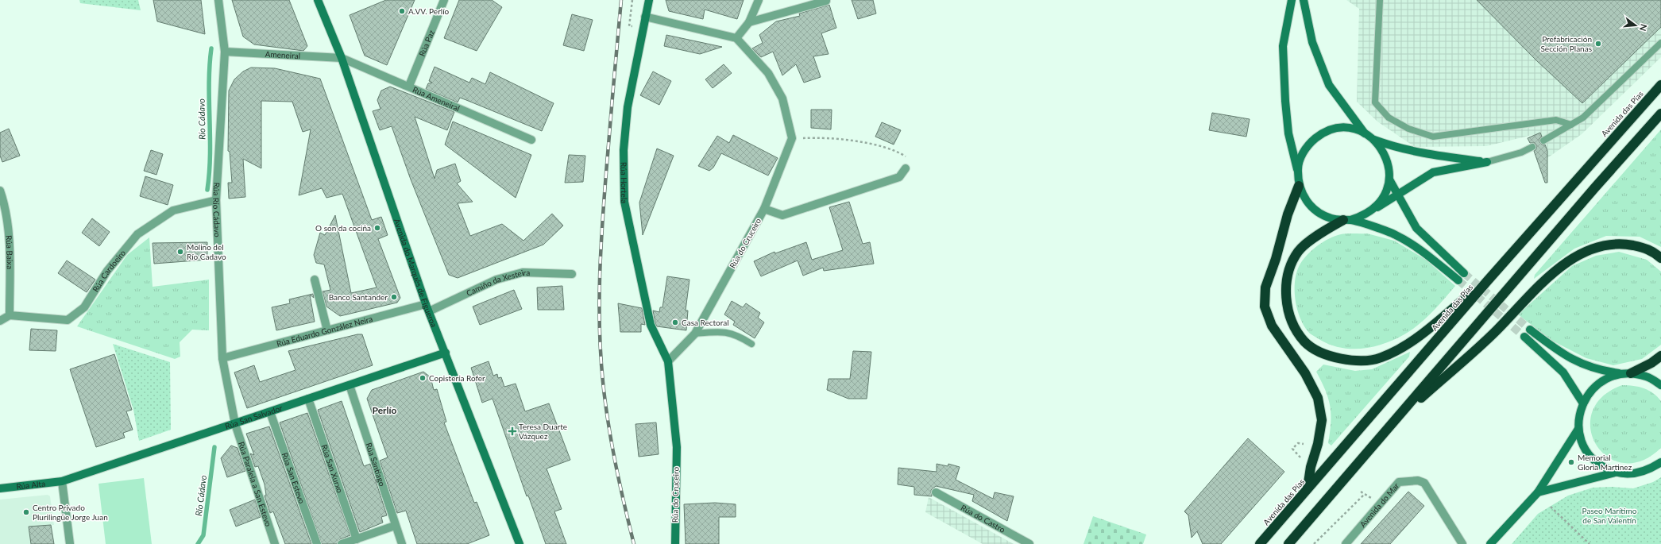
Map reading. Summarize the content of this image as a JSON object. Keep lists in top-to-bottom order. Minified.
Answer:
{"streets":{"highway":["Avenida das Pías"],"street":["Rúa Paz","Ameneiral","Rúa Ameneiral","Rúa Hortela","Rúa Río Cádavo","Rúa do Cruceiro","Rúa Baixa","Rúa Cardoeiro","Avenida do Marqués de Figueroa","Camiño da Xesteira","Rúa Eduardo González Neira","Rúa San Salvador","Rúa Santiago","Rúa San Xurxo","Rúa San Estevo","Rúa Paralela a San Estevo","Rúa Alta","Avenida do Mar","Rúa do Castro"]},"crossings":[["Rúa Paz","Rúa Ameneiral"],["Ameneiral","Rúa Ameneiral"],["Ameneiral","Rúa Río Cádavo"],["Ameneiral","Avenida do Marqués de Figueroa"],["Rúa Ameneiral","Avenida do Marqués de Figueroa"],["Rúa Hortela","Rúa do Cruceiro"],["Rúa Río Cádavo","Rúa Cardoeiro"],["Rúa Río Cádavo","Rúa Eduardo González Neira"],["Rúa Río Cádavo","Rúa San Salvador"],["Rúa Río Cádavo","Rúa Paralela a San Estevo"],["Rúa Baixa","Rúa Cardoeiro"],["Avenida do Marqués de Figueroa","Camiño da Xesteira"],["Avenida do Marqués de Figueroa","Rúa Eduardo González Neira"],["Avenida do Marqués de Figueroa","Rúa San Salvador"],["Camiño da Xesteira","Rúa Eduardo González Neira"],["Rúa San Salvador","Rúa Santiago"],["Rúa San Salvador","Rúa San Xurxo"],["Rúa San Salvador","Rúa San Estevo"],["Rúa San Salvador","Rúa Paralela a San Estevo"],["Rúa San Salvador","Rúa Alta"]],"districts":["Perlío"],"water":["Río Cádavo"],"parks":["Paseo Marítimo de San Valentín"],"places":{"other":["A.VV. Perlío","Prefabricación Sección Planas","O son da cociña","Molino del Río Cadavo","Banco Santander","Casa Rectoral","Copistería Rofer","Memorial Gloria Martinez","Centro Privado Plurilingüe Jorge Juan"],"health":["Teresa Duarte Vázquez"]},"north":"right"}
